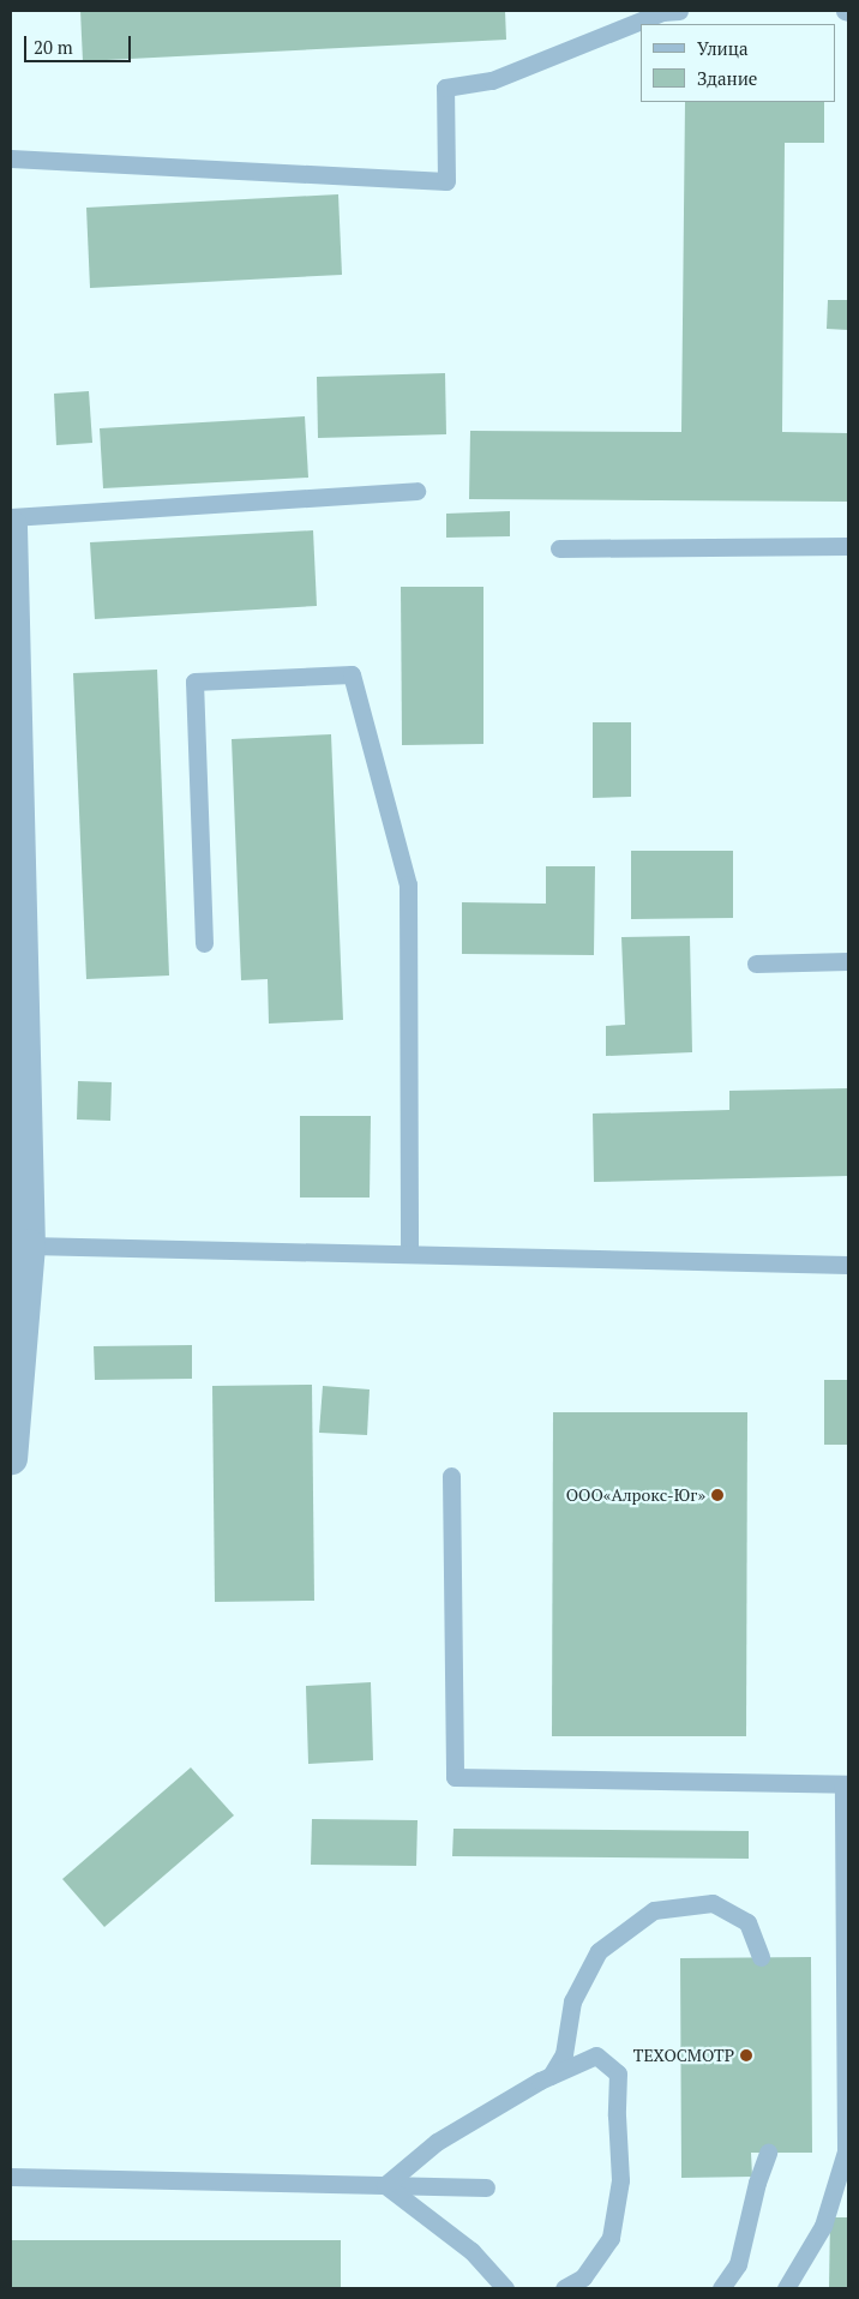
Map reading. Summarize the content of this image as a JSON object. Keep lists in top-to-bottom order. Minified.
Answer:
{"places":["ООО«Алрокс-Юг»","ТЕХОСМОТР"],"legend":["Улица","Здание"],"scale_bar":"20 m"}
